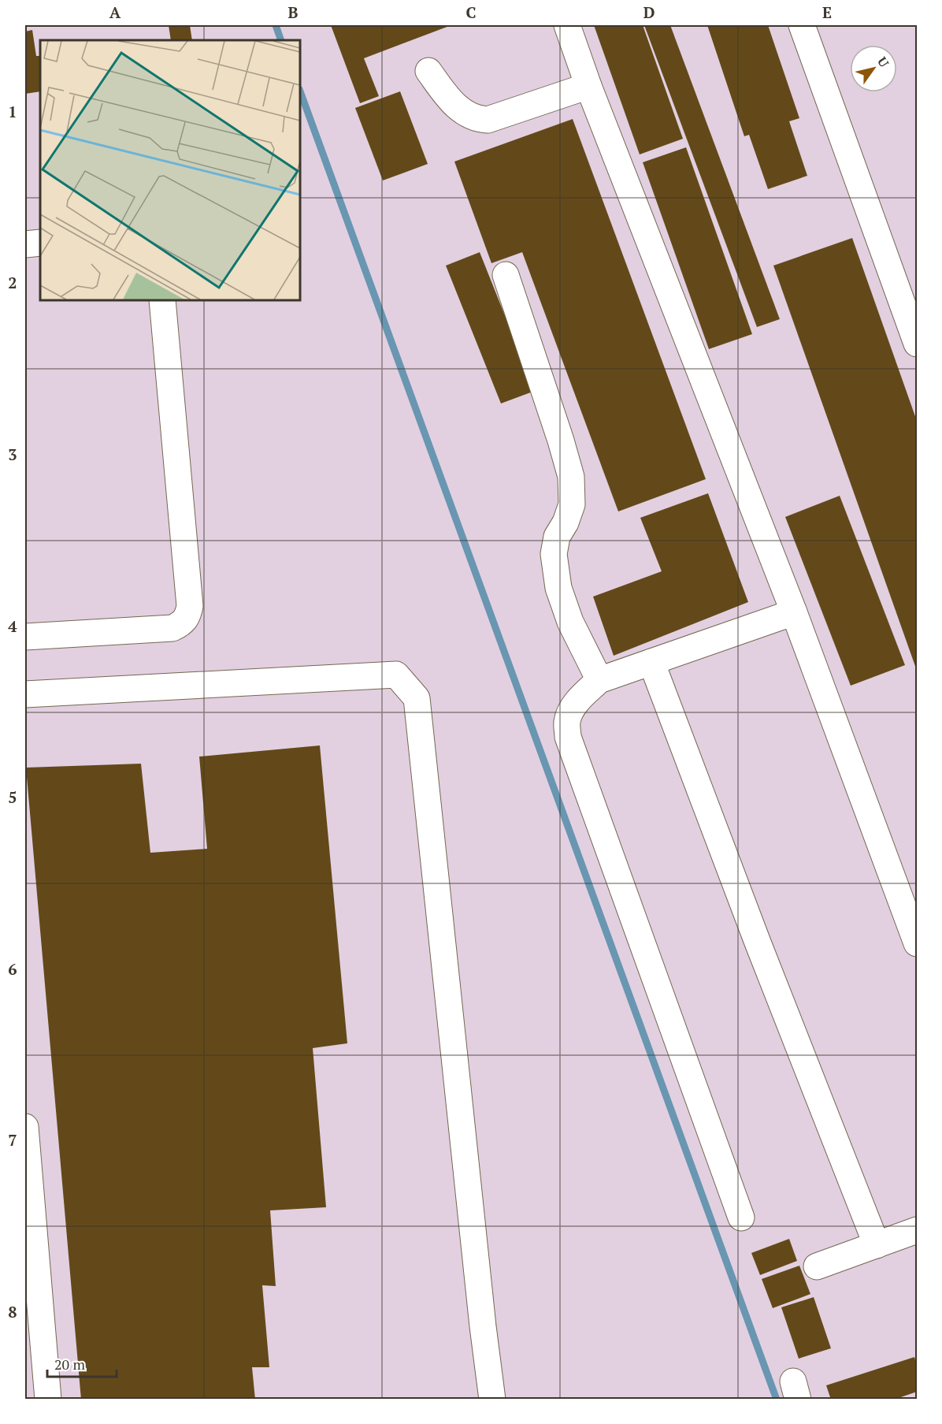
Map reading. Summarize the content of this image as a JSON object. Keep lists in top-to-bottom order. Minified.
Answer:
{"scale_bar":"20 m","north":"top right","grid":{"columns":["A","B","C","D","E"],"rows":["1","2","3","4","5","6","7","8"]}}
